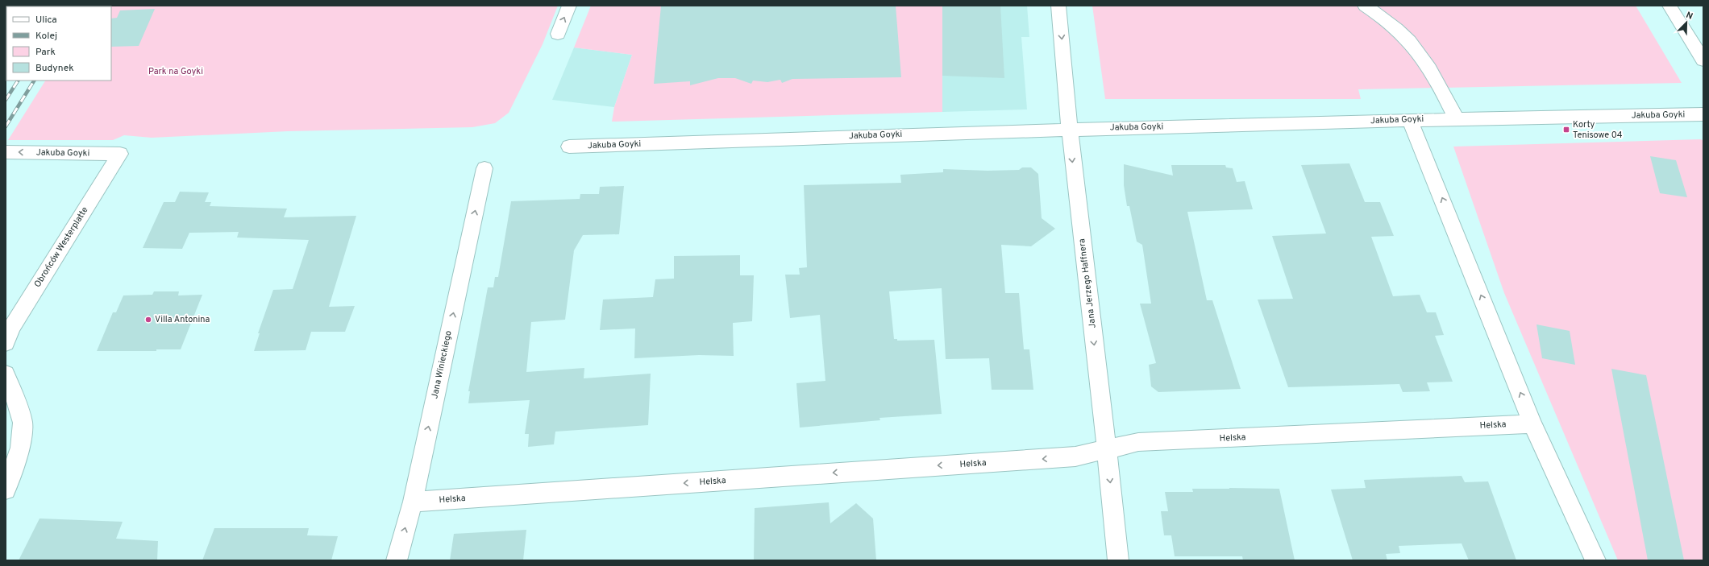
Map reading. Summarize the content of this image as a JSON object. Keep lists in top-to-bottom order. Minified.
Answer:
{"streets":{"street":["Jakuba Goyki","Obrońców Westerplatte","Jana Jerzego Haffnera","Jana Winieckiego","Helska"]},"crossings":[["Jakuba Goyki","Obrońców Westerplatte"],["Jakuba Goyki","Jana Jerzego Haffnera"],["Jana Jerzego Haffnera","Helska"],["Jana Winieckiego","Helska"]],"one_way":["Jana Jerzego Haffnera","Jana Winieckiego","Helska"],"parks":["Park na Goyki"],"places":{"transit":["Korty Tenisowe 04"],"other":["Villa Antonina"]},"legend":["Ulica","Kolej","Park","Budynek"],"north":"top right"}
